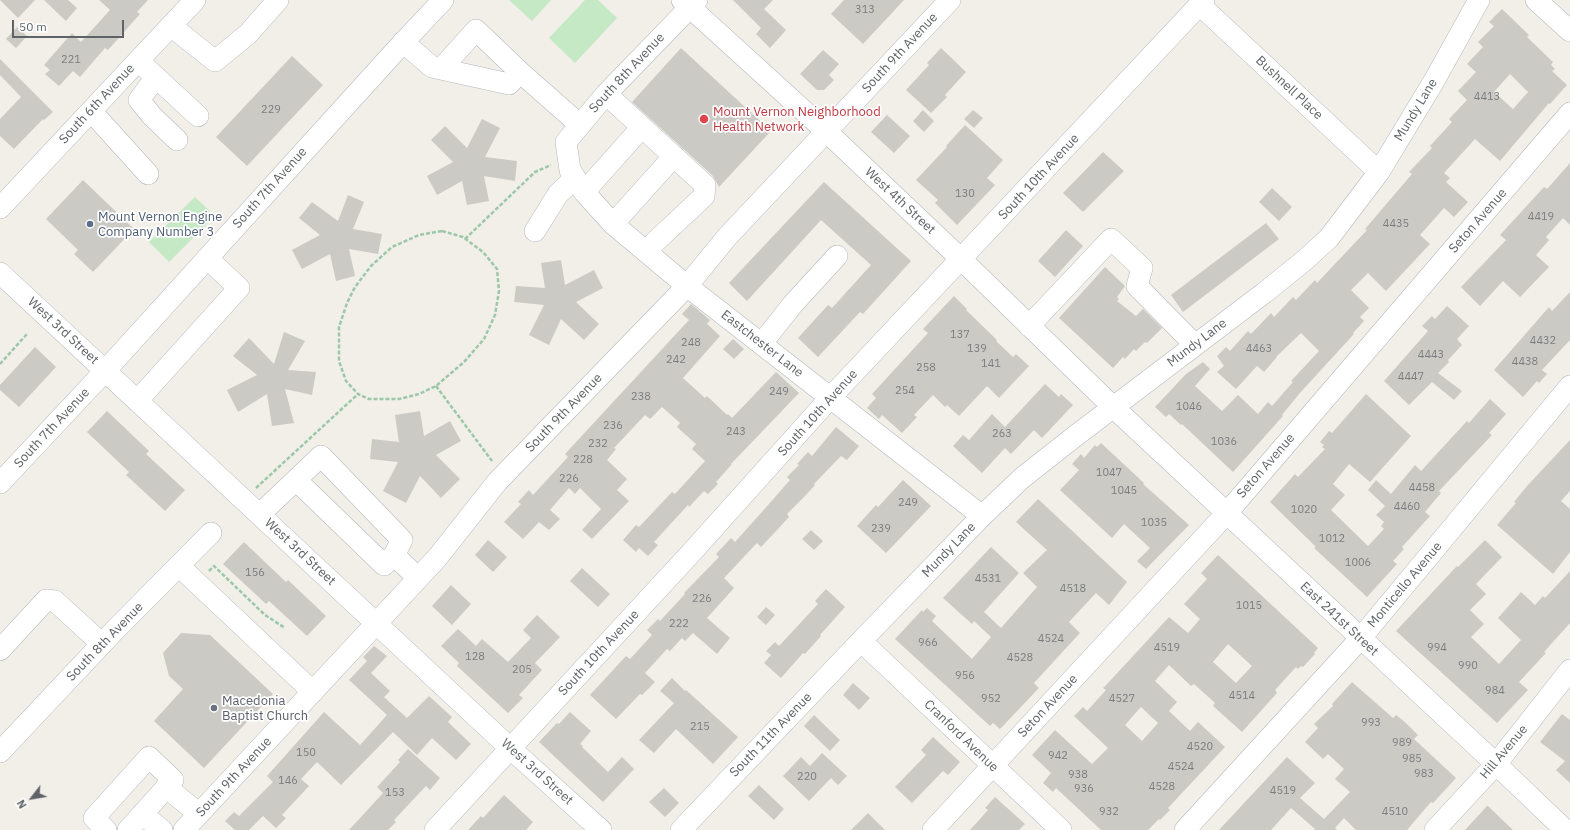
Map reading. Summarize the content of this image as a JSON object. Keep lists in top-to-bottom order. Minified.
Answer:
{"streets":{"street":["South 9th Avenue","South 8th Avenue","Bushnell Place","South 6th Avenue","Mundy Lane","South 10th Avenue","South 7th Avenue","West 4th Street","Seton Avenue","West 3rd Street","Eastchester Lane","Monticello Avenue","East 241st Street","South 11th Avenue","Cranford Avenue","Hill Avenue"]},"crossings":[["South 9th Avenue","West 4th Street"],["South 9th Avenue","West 3rd Street"],["South 9th Avenue","Eastchester Lane"],["South 8th Avenue","West 4th Street"],["South 8th Avenue","Eastchester Lane"],["Bushnell Place","Mundy Lane"],["Bushnell Place","South 10th Avenue"],["Mundy Lane","West 4th Street"],["Mundy Lane","Eastchester Lane"],["Mundy Lane","East 241st Street"],["Mundy Lane","South 11th Avenue"],["Mundy Lane","Cranford Avenue"],["South 10th Avenue","West 4th Street"],["South 10th Avenue","West 3rd Street"],["South 10th Avenue","Eastchester Lane"],["South 7th Avenue","West 3rd Street"],["West 4th Street","East 241st Street"],["Seton Avenue","East 241st Street"],["Seton Avenue","Cranford Avenue"],["Monticello Avenue","East 241st Street"],["East 241st Street","Hill Avenue"],["South 11th Avenue","Cranford Avenue"]],"places":["Mount Vernon Neighborhood Health Network","Mount Vernon Engine Company Number 3","Macedonia Baptist Church"],"house_numbers":["313","221","4413","229","130","4419","4435","137","4432","248","139","4463","4443","242","4438","141","258","4447","254","249","238","1046","236","243","263","1036","232","228","1047","226","4458","1045","249","4460","1020","1035","239","1012","1006","156","4531","4518","226","1015","222","4524","966","4519","994","128","4528","990","205","956","984","4514","952","4527","993","215","989","4520","150","942","985","4524","983","938","220","146","4528","936","4519","153","932","4510"],"scale_bar":"50 m","north":"bottom left"}
